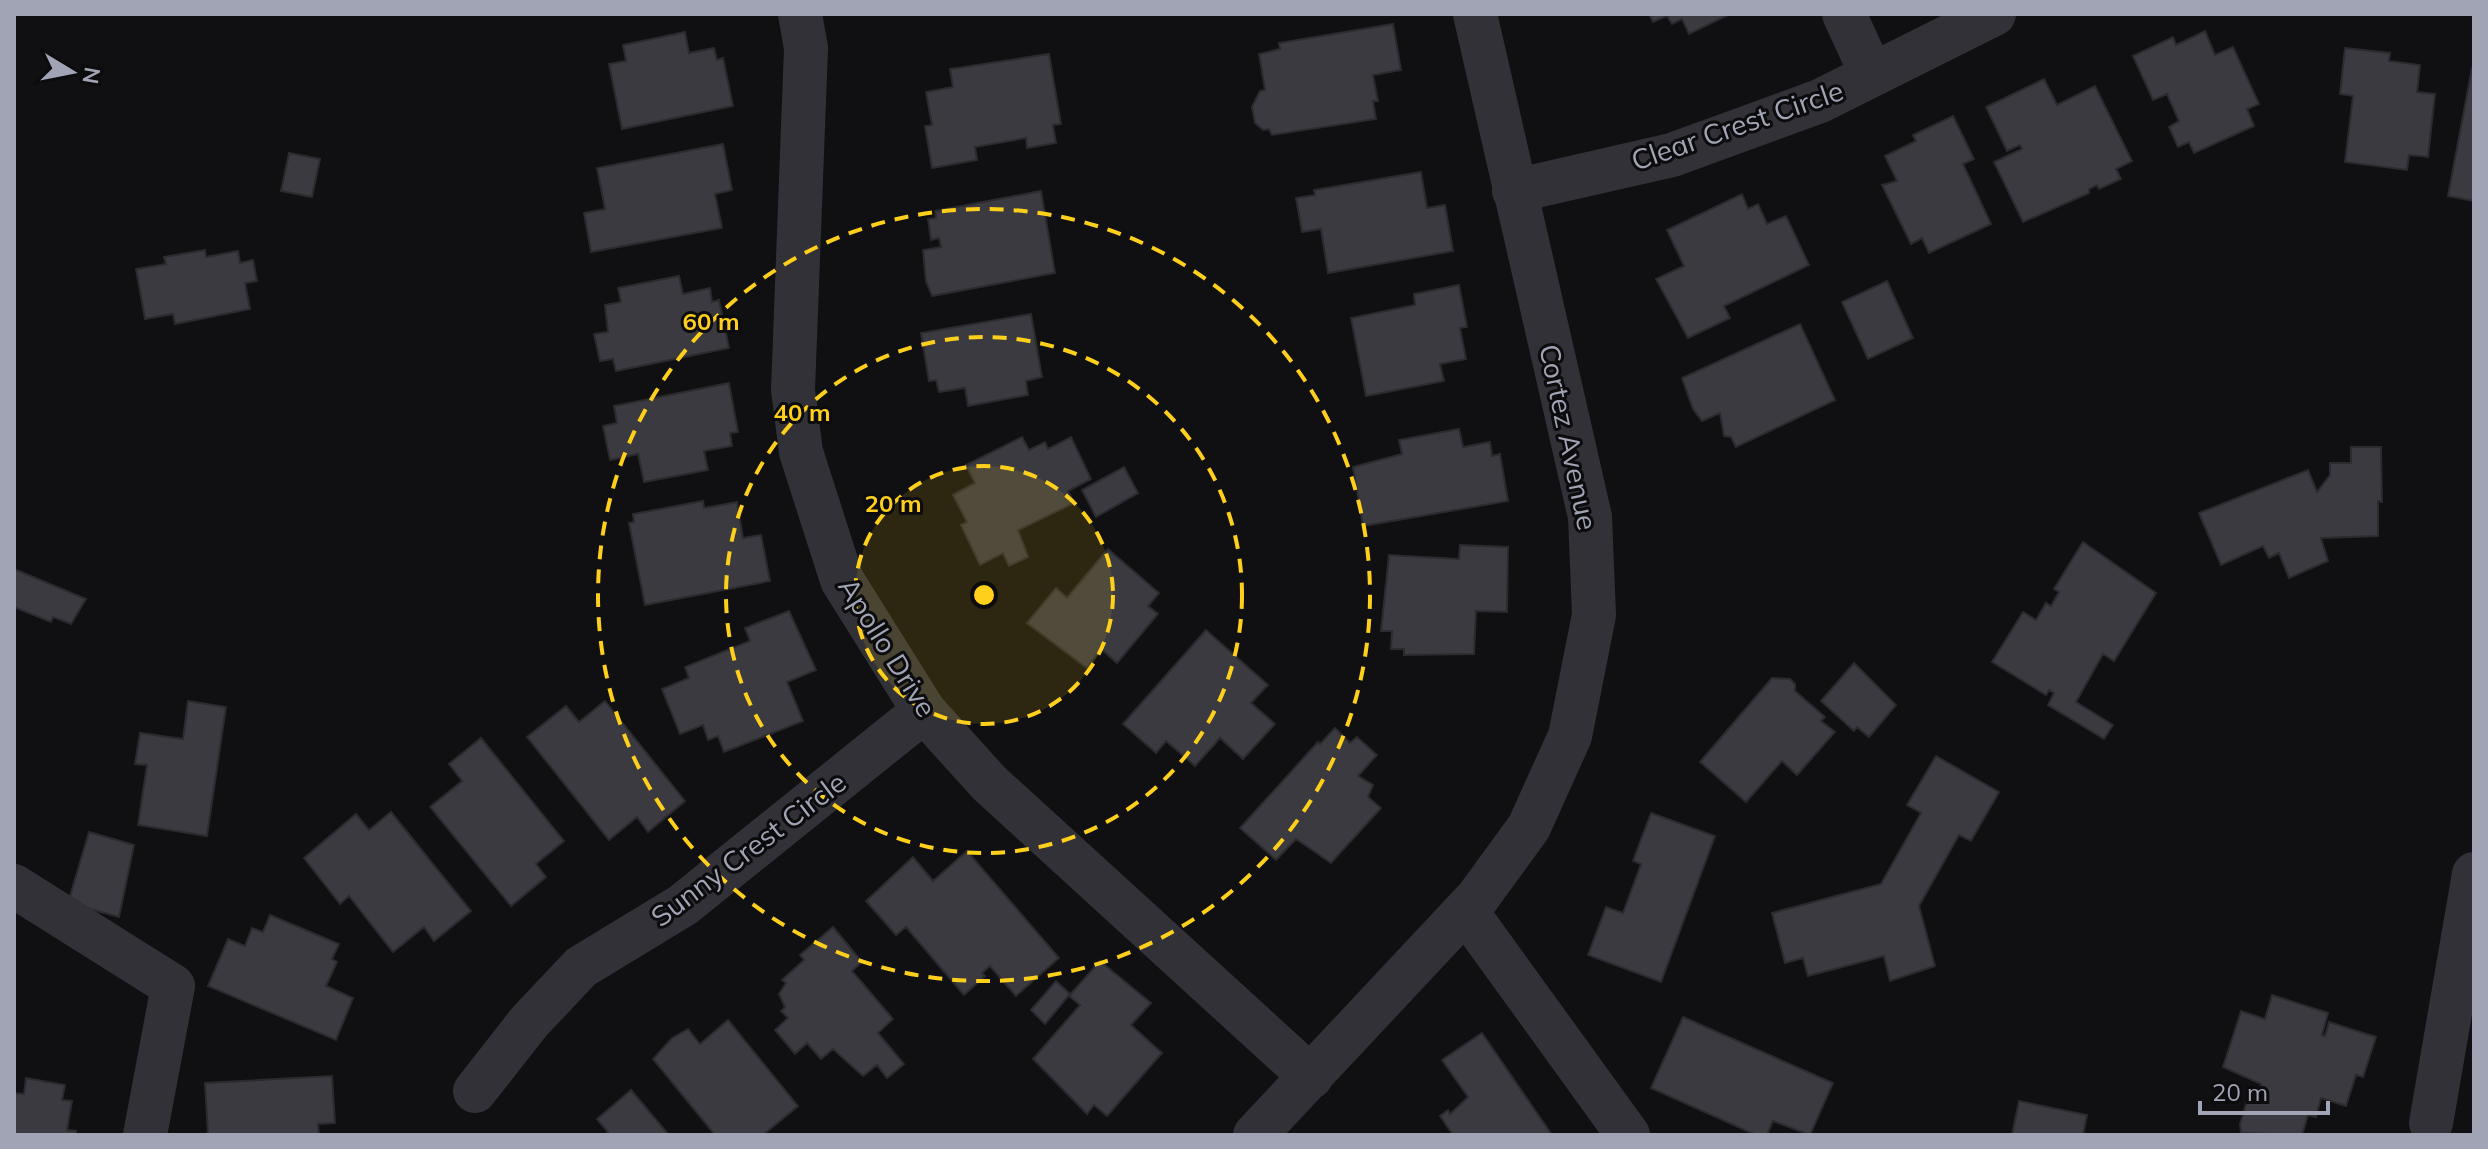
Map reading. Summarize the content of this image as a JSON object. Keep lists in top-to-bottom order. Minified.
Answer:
{"streets":{"street":["Clear Crest Circle","Cortez Avenue","Apollo Drive","Sunny Crest Circle"]},"crossings":[["Clear Crest Circle","Cortez Avenue"],["Cortez Avenue","Apollo Drive"],["Apollo Drive","Sunny Crest Circle"]],"scale_bar":"20 m","north":"right","rings":["60 m","40 m","20 m"]}
